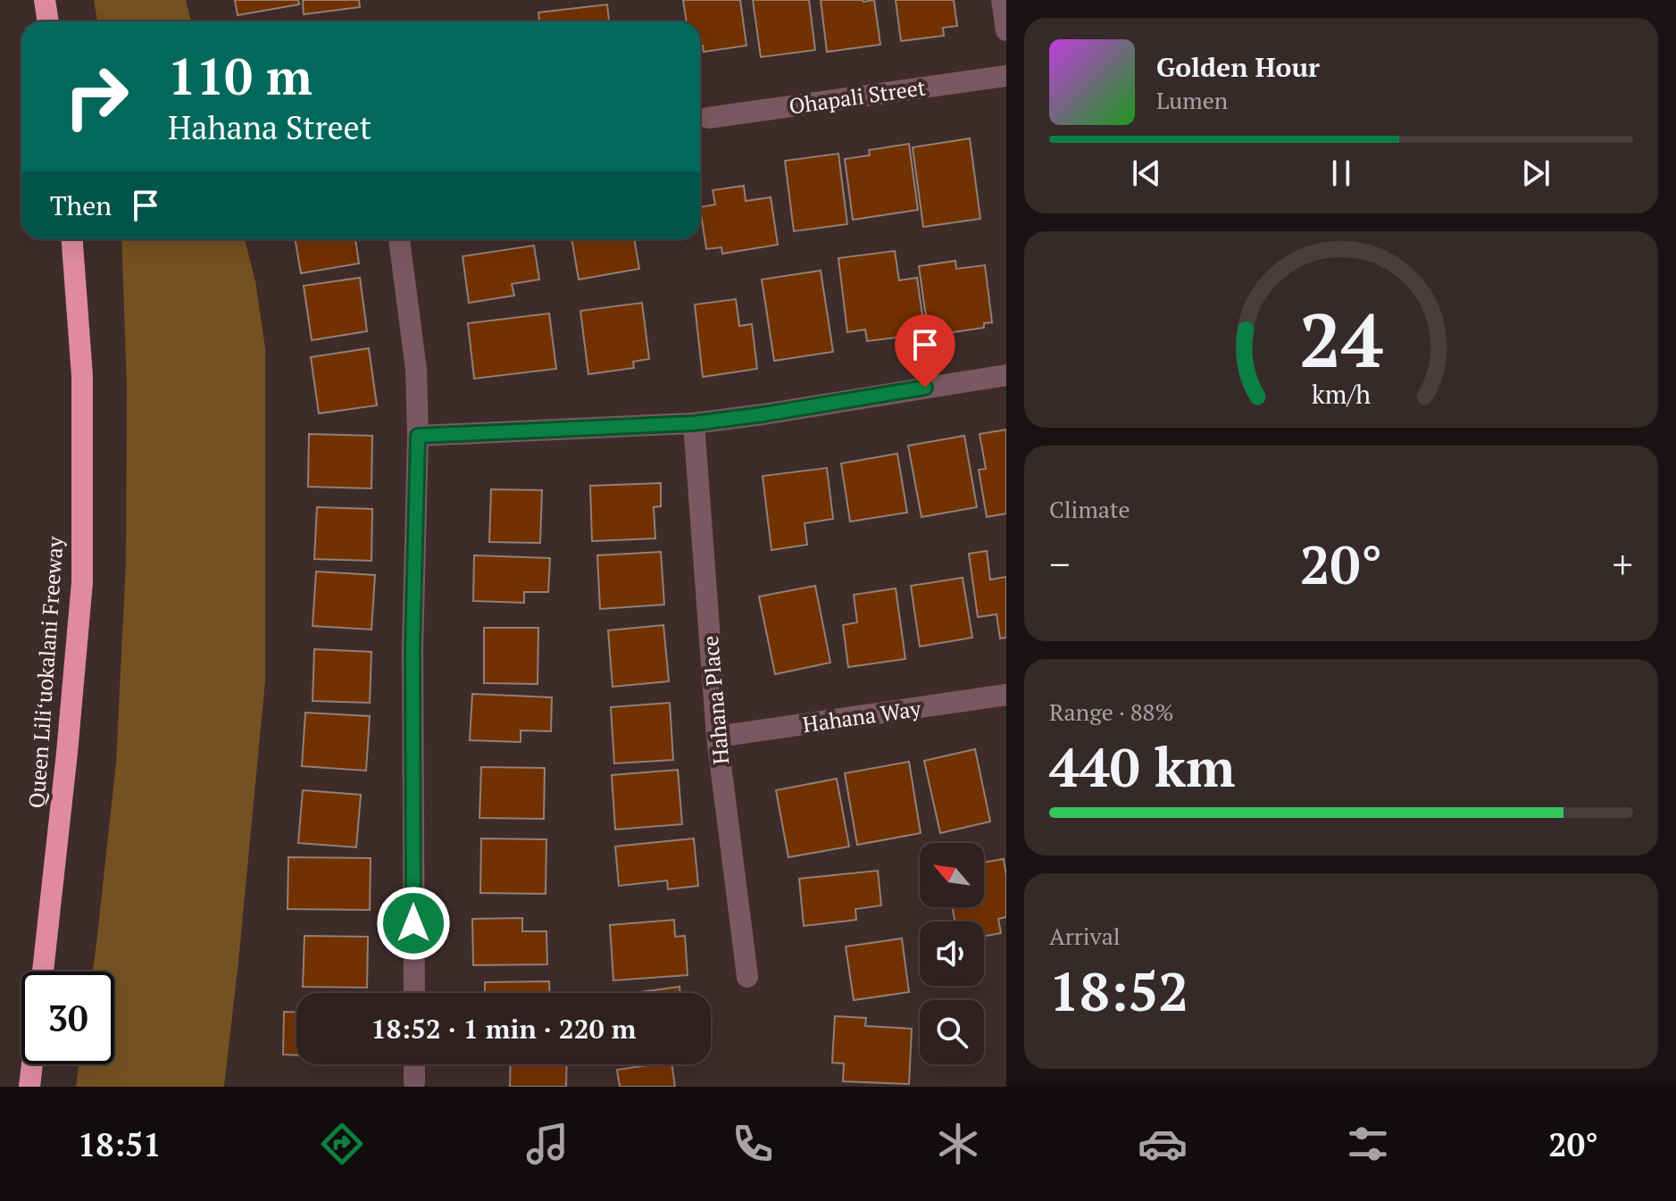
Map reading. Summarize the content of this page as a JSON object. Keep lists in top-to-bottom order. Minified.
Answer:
{"streets":{"highway":["Queen Liliʻuokalani Freeway"],"street":["Ohapali Street","Hahana Place","Hahana Way"]},"crossings":[["Hahana Place","Hahana Way"]],"north":"top left","page":{"turn":["110 m","Hahana Street"],"song":["Golden Hour","Lumen"],"then":"Then","tile":["Climate",["Range · 88%","440 km"],["Arrival","18:52"]],"heat":["−","20°","+"],"limit":"30","trip":"18:52 · 1 min · 220 m","tabs":["18:51","20°"],"gauge":["24","km/h"]}}
